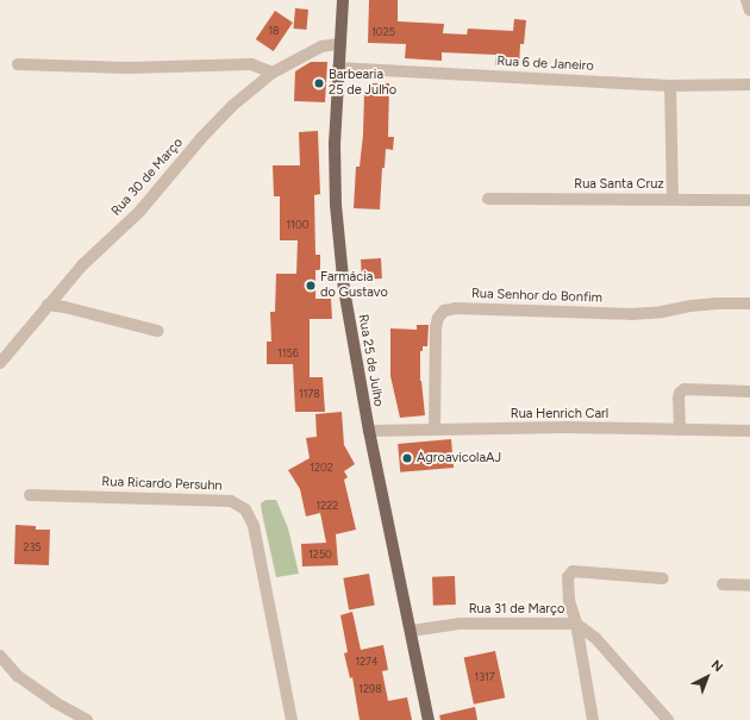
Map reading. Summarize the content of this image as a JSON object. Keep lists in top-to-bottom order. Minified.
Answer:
{"streets":{"main road":["Rua 25 de Julho"],"street":["Rua 6 de Janeiro","Rua 30 de Março","Rua Santa Cruz","Rua Senhor do Bonfim","Rua Henrich Carl","Rua Ricardo Persuhn","Rua 31 de Março"]},"crossings":[["Rua 6 de Janeiro","Rua 25 de Julho"],["Rua 30 de Março","Rua 25 de Julho"],["Rua Senhor do Bonfim","Rua Henrich Carl"],["Rua 25 de Julho","Rua Henrich Carl"],["Rua 25 de Julho","Rua 31 de Março"]],"places":["Barbearia 25 de Julho","Farmácia do Gustavo","AgroavicolaAJ"],"house_numbers":["18","1025","1100","1156","1178","1202","1222","235","1250","1274","1317","1298"],"north":"top right"}
